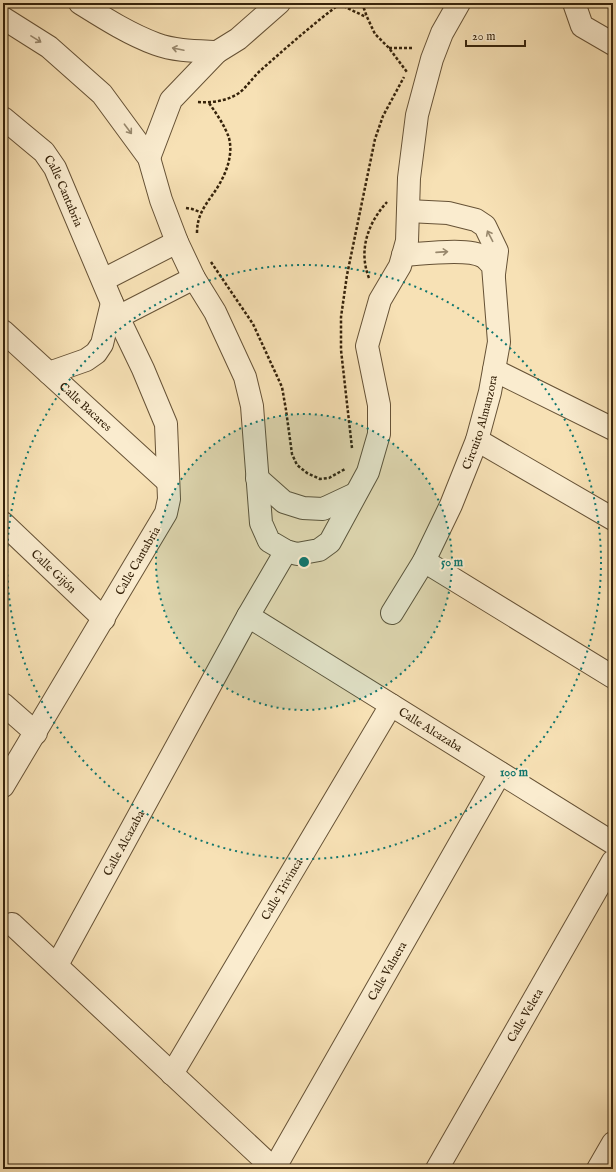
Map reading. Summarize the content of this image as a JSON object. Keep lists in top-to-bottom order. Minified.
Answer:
{"streets":{"street":["Calle Cantabria","Calle Bacares","Circuito Almanzora","Calle Gijón","Calle Alcazaba","Calle Trivinca","Calle Valnera","Calle Veleta"]},"crossings":[["Calle Cantabria","Calle Bacares"],["Calle Cantabria","Calle Gijón"],["Calle Alcazaba","Calle Trivinca"],["Calle Alcazaba","Calle Valnera"]],"scale_bar":"20 m","rings":["50 m","100 m"]}
